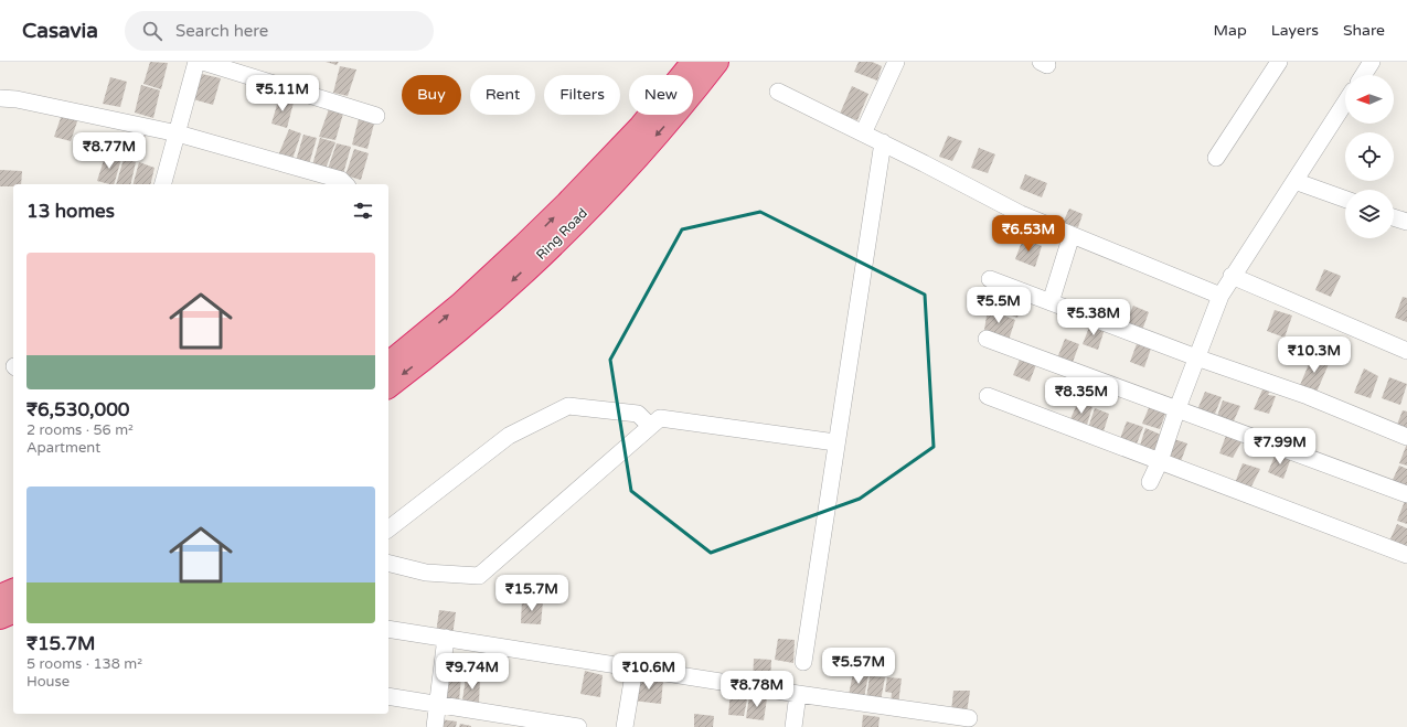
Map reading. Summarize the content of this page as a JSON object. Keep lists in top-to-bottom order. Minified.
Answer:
{"streets":{"highway":["Ring Road"]},"north":"left","page":{"header":"Casavia","search":"Search here","nav":["Map","Layers","Share"],"price":["₹5.11M","₹8.77M","₹6.53M","₹5.5M","₹5.38M","₹10.3M","₹8.35M","₹7.99M","₹15.7M","₹5.57M","₹9.74M","₹10.6M","₹8.78M"],"chip":["Buy","Rent","Filters","New"],"heading":"13 homes","list":[{"name":"₹6,530,000","note":"2 rooms · 56 m² · Apartment"},{"name":"₹15.7M","note":"5 rooms · 138 m² · House"}]}}
